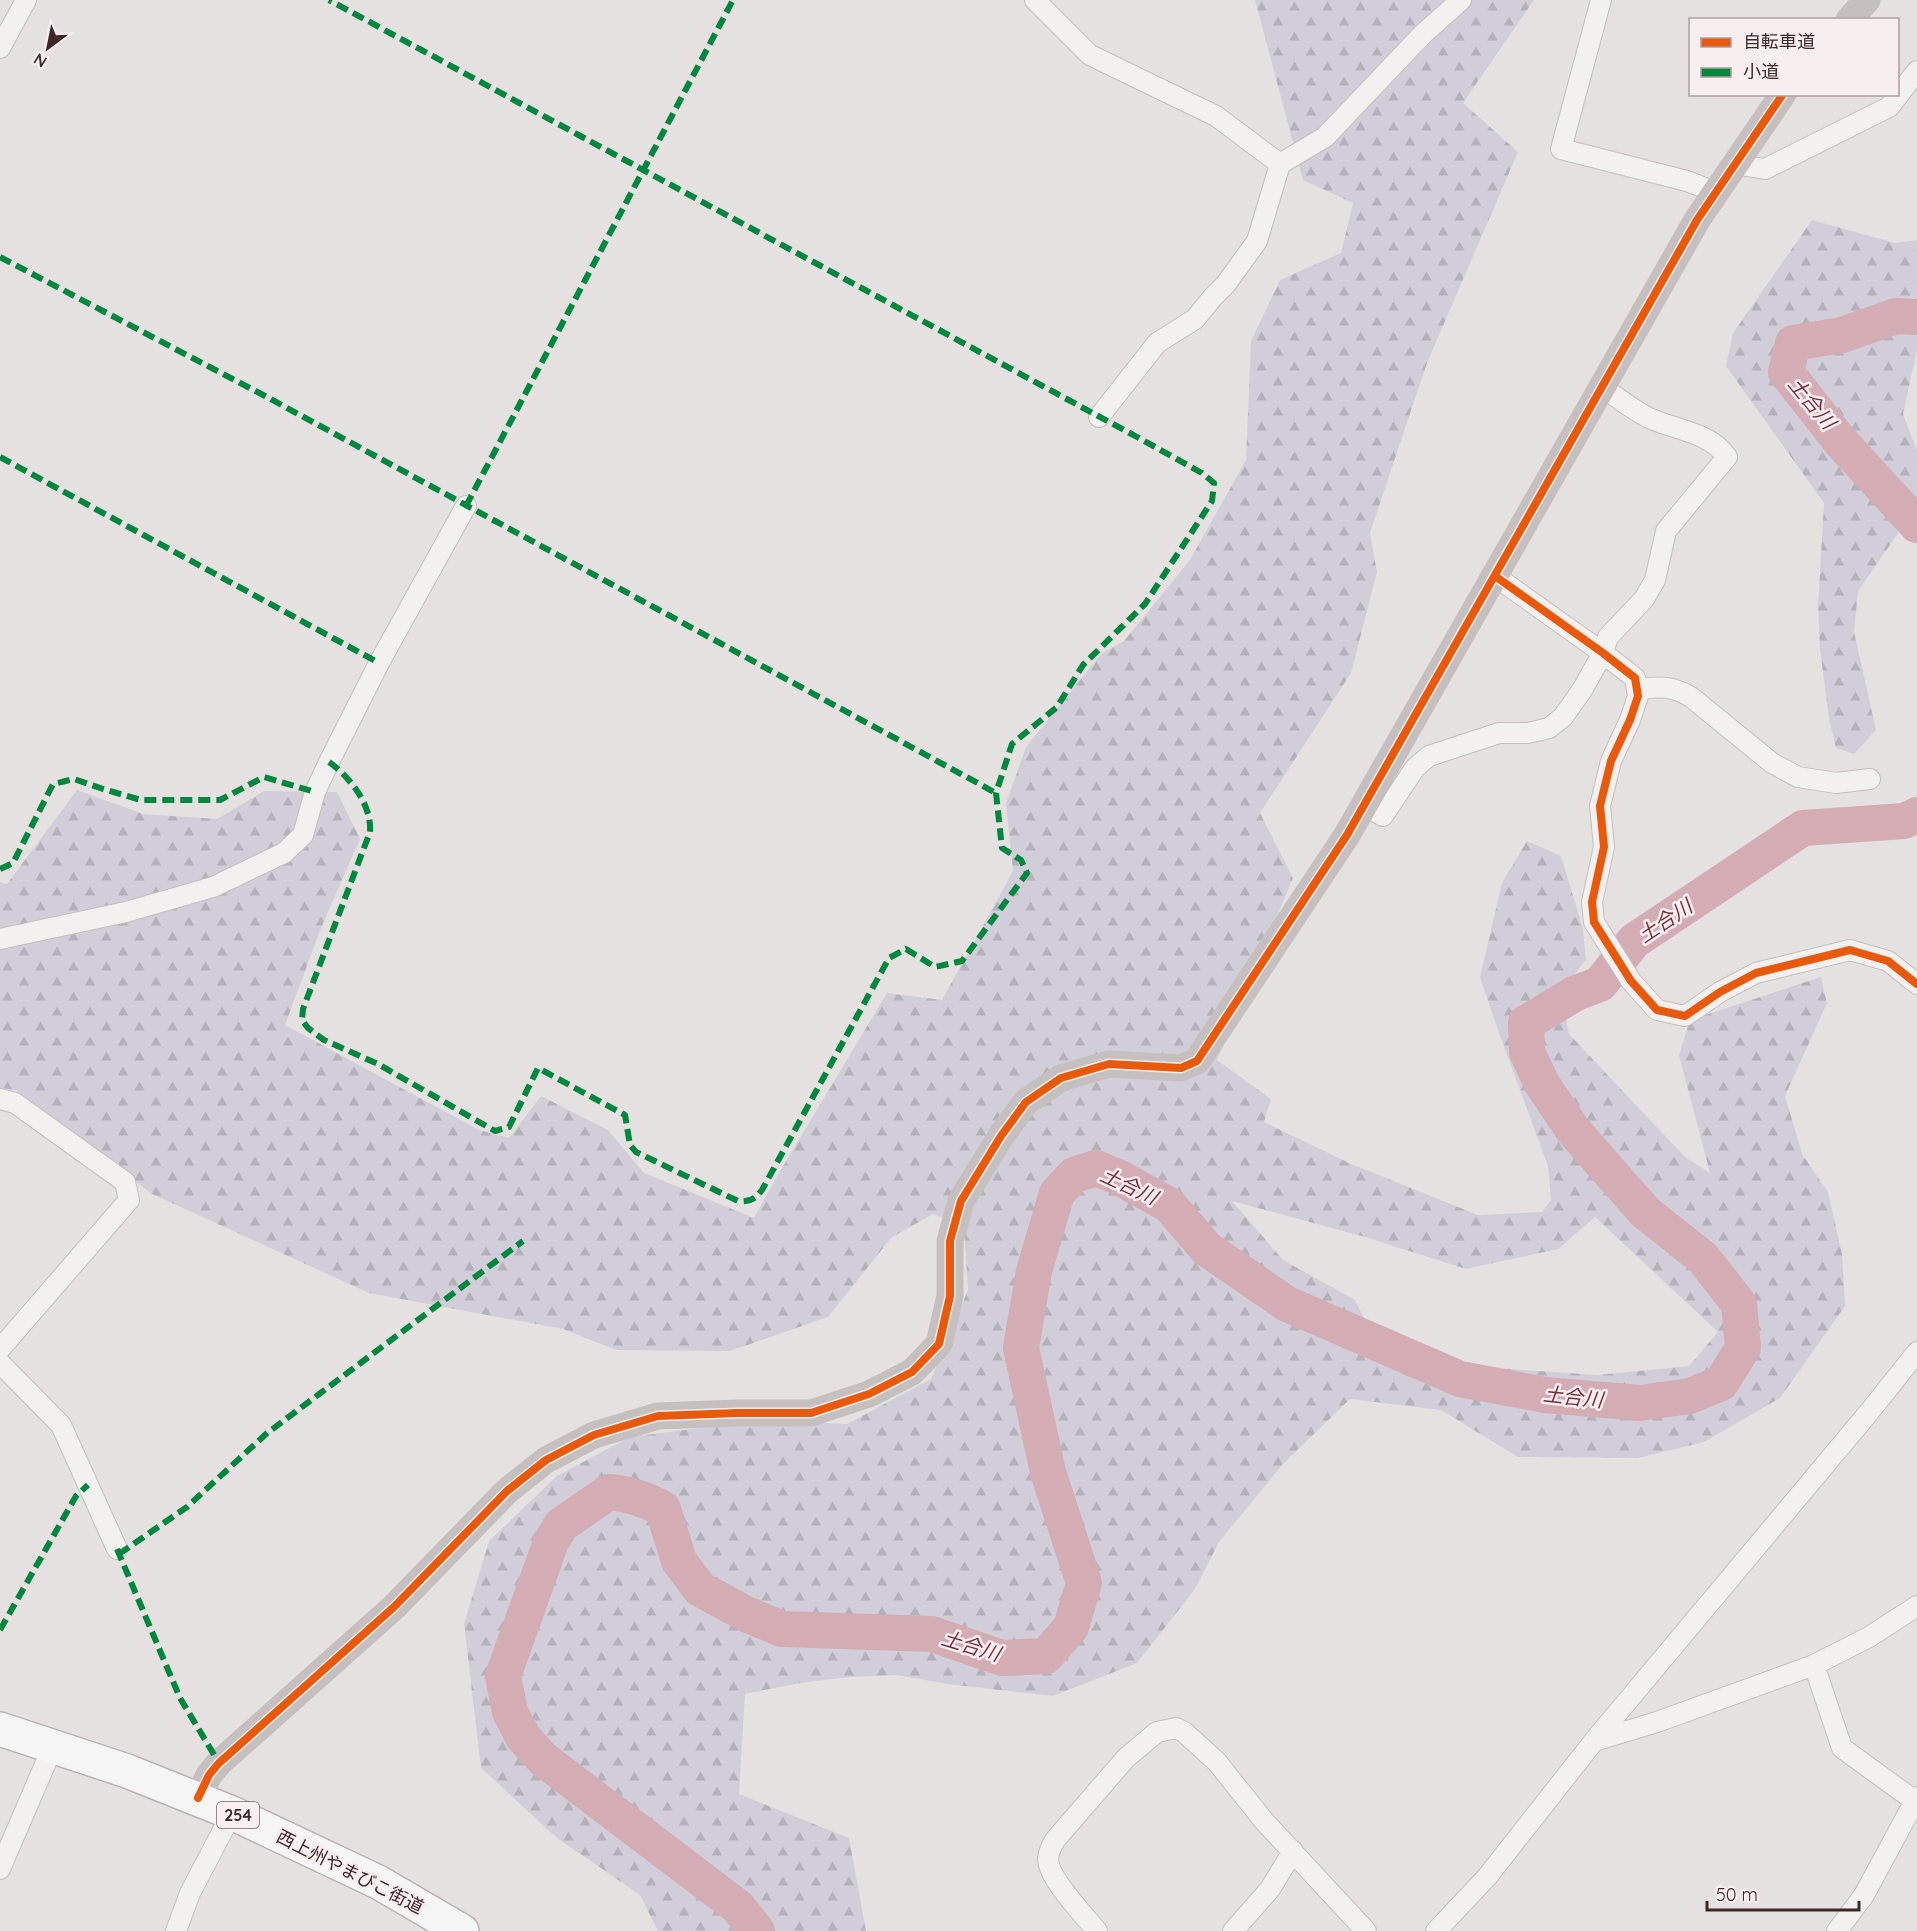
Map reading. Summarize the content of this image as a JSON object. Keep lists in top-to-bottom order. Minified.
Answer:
{"streets":{"highway":["254","西上州やまびこ街道"]},"water":["土合川"],"legend":["自転車道","小道"],"scale_bar":"50 m","north":"bottom left"}
